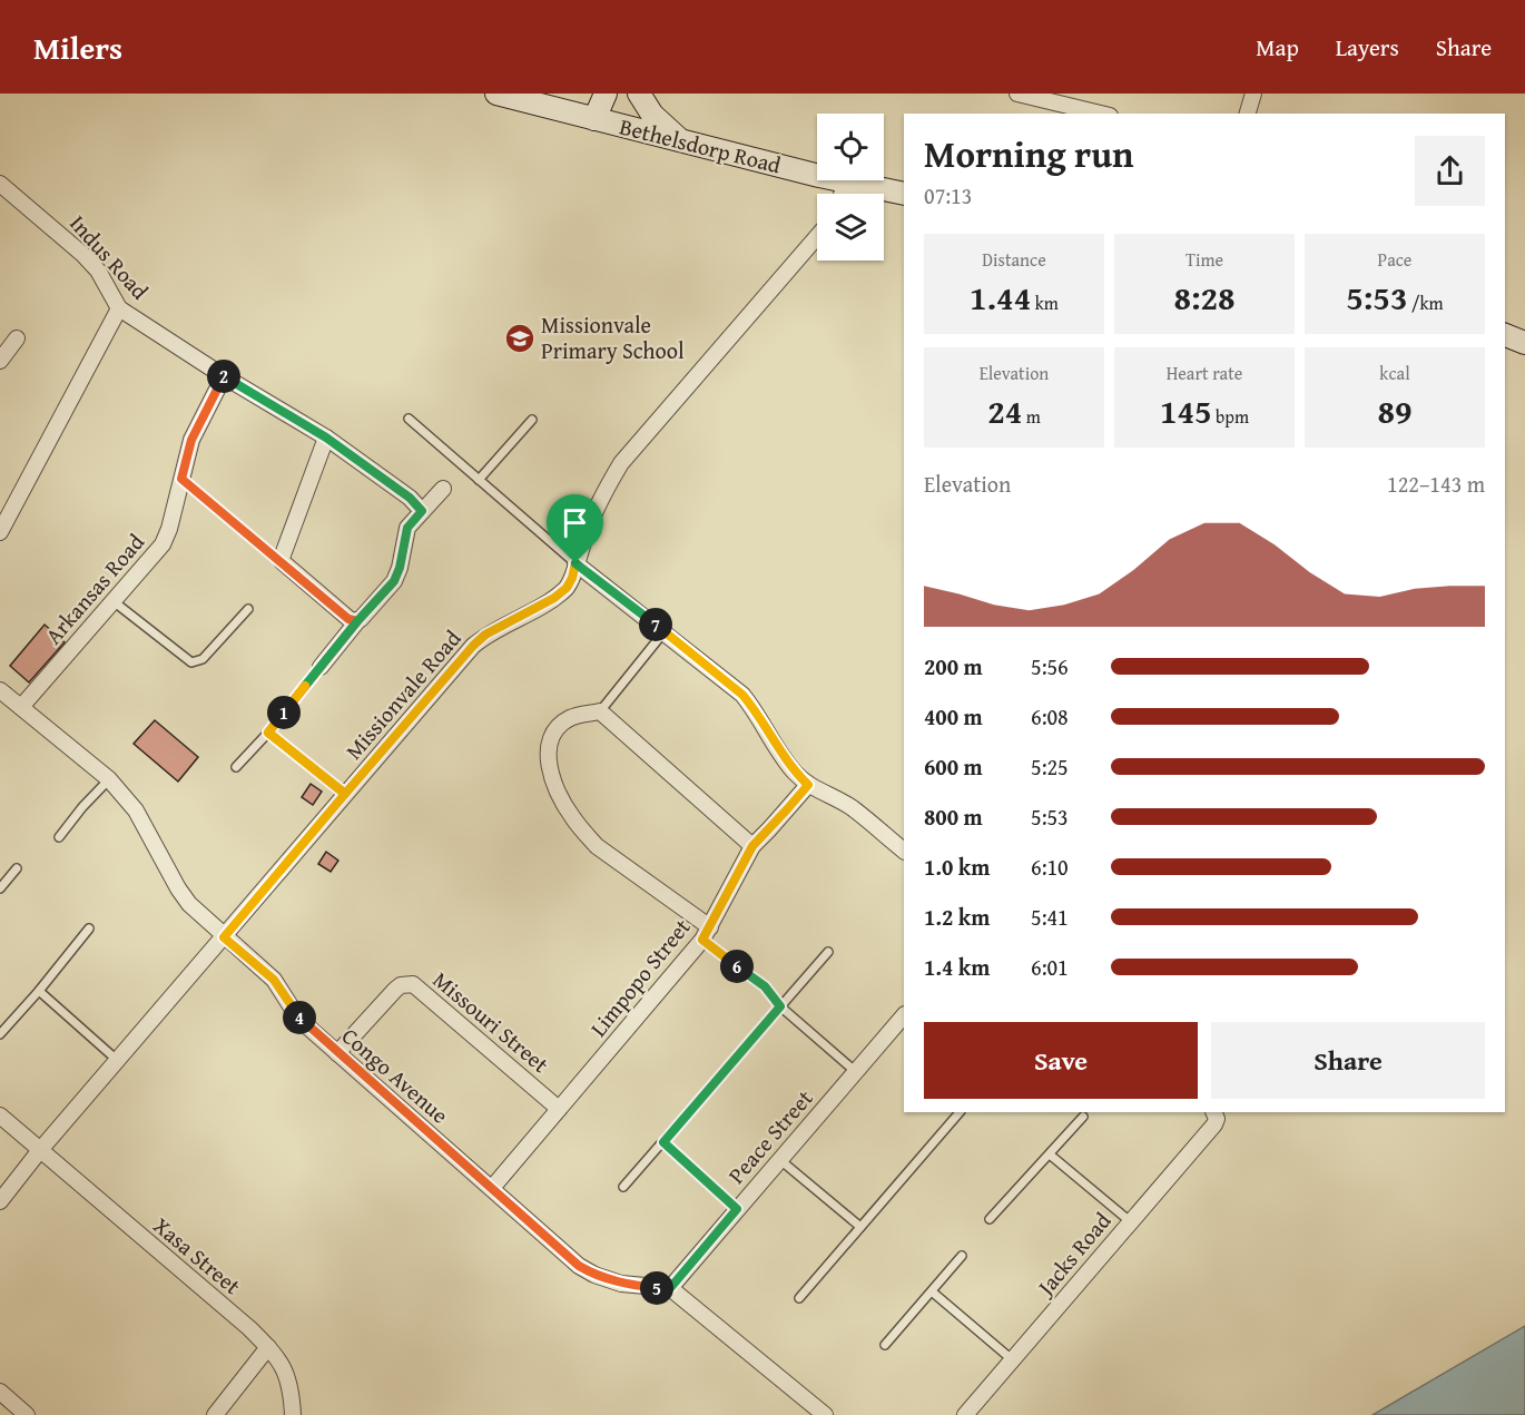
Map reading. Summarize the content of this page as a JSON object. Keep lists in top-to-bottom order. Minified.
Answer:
{"streets":{"main road":["Bethelsdorp Road"],"street":["Indus Road","Arkansas Road","Missionvale Road","Limpopo Street","Missouri Street","Congo Avenue","Peace Street","Jacks Road","Xasa Street"]},"crossings":[["Indus Road","Arkansas Road"],["Arkansas Road","Congo Avenue"],["Missionvale Road","Congo Avenue"],["Missionvale Road","Xasa Street"],["Limpopo Street","Missouri Street"],["Limpopo Street","Congo Avenue"],["Missouri Street","Congo Avenue"],["Congo Avenue","Peace Street"]],"places":{"school or university":["Missionvale Primary School"]},"page":{"header":"Milers","nav":["Map","Layers","Share"],"heading":["Morning run","07:13"],"stats":[["Distance","1.44 km"],["Time","8:28"],["Pace","5:53 /km"],["Elevation","24 m"],["Heart rate","145 bpm"],["kcal","89"]],"pins":["2","7","1","6","4","5"],"chart":["Elevation","122–143 m"],"list":[{"name":"200 m","note":"5:56"},{"name":"400 m","note":"6:08"},{"name":"600 m","note":"5:25"},{"name":"800 m","note":"5:53"},{"name":"1.0 km","note":"6:10"},{"name":"1.2 km","note":"5:41"},{"name":"1.4 km","note":"6:01"}],"buttons":["Save","Share"]}}
